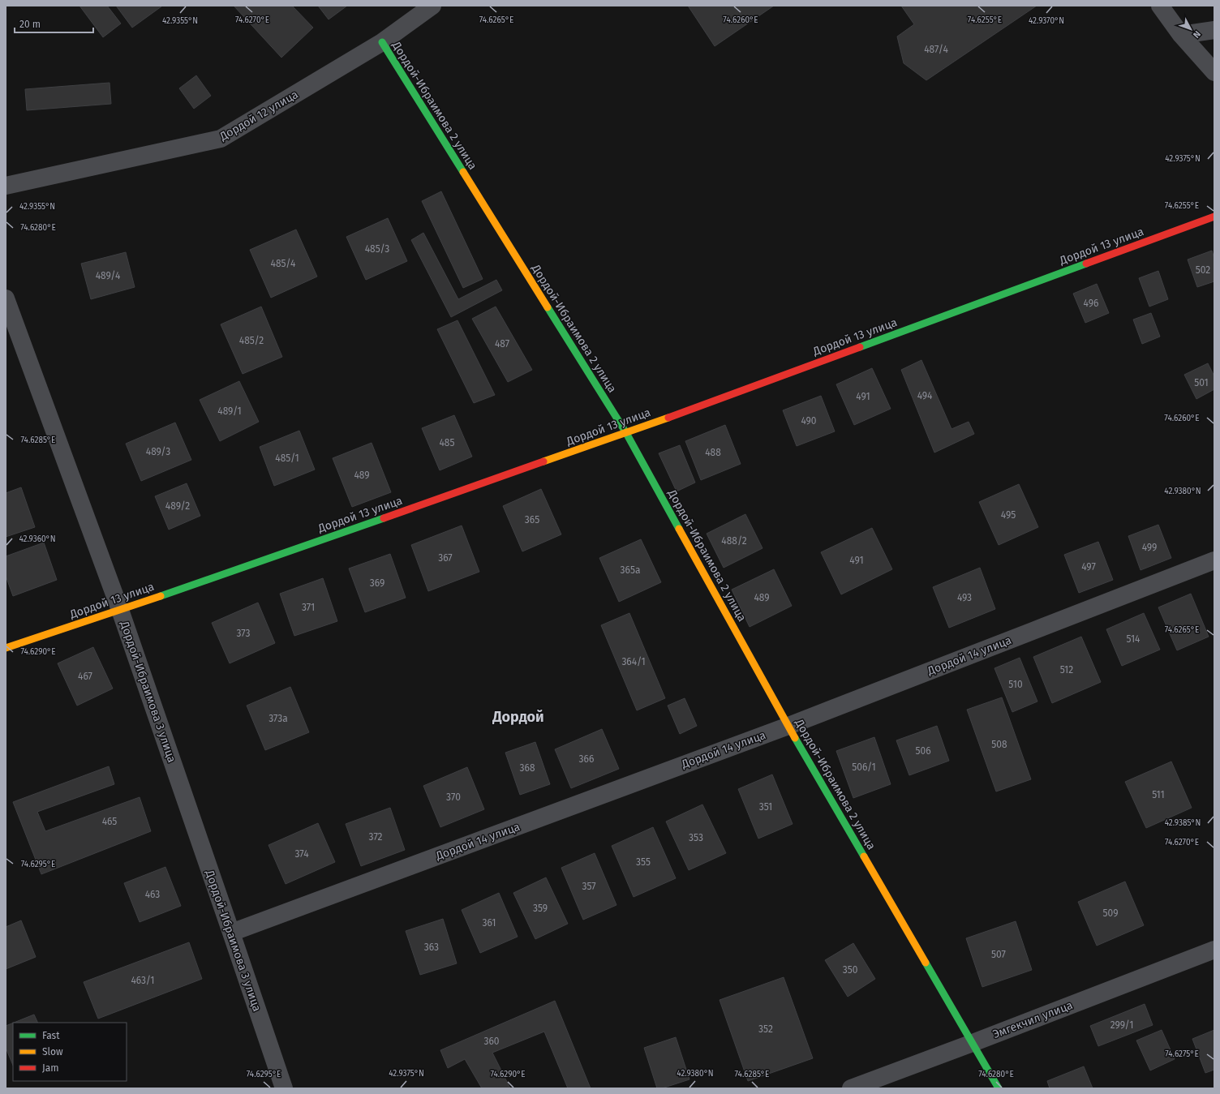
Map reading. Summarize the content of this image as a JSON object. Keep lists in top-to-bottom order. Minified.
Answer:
{"streets":{"street":["Дордой-Ибраимова 2 улица","Дордой 12 улица","Дордой 13 улица","Дордой 14 улица","Дордой-Ибраимова 3 улица","Эмгекчил улица"]},"crossings":[["Дордой-Ибраимова 2 улица","Дордой 12 улица"],["Дордой-Ибраимова 2 улица","Дордой 13 улица"],["Дордой-Ибраимова 2 улица","Дордой 14 улица"],["Дордой-Ибраимова 2 улица","Эмгекчил улица"],["Дордой 13 улица","Дордой-Ибраимова 3 улица"],["Дордой 14 улица","Дордой-Ибраимова 3 улица"]],"districts":["Дордой"],"house_numbers":["487/4","485/3","485/4","502","489/4","496","485/2","487","501","494","491","489/1","490","485","489/3","488","485/1","489","489/2","495","365","488/2","499","367","491","497","365а","369","489","493","371","373","514","364/1","512","467","510","373а","508","506","366","506/1","368","511","370","351","465","372","353","374","355","357","463","359","509","361","363","507","350","463/1","299/1","352","360"],"legend":["Fast","Slow","Jam"],"scale_bar":"20 m","north":"bottom right","coordinates":["74.6255°E","74.6270°E","74.6265°E","74.6260°E","42.9355°N","42.9370°N","42.9375°N","74.6280°E","74.6285°E","42.9380°N","42.9360°N","74.6290°E","42.9385°N","74.6295°E","74.6275°E"]}
